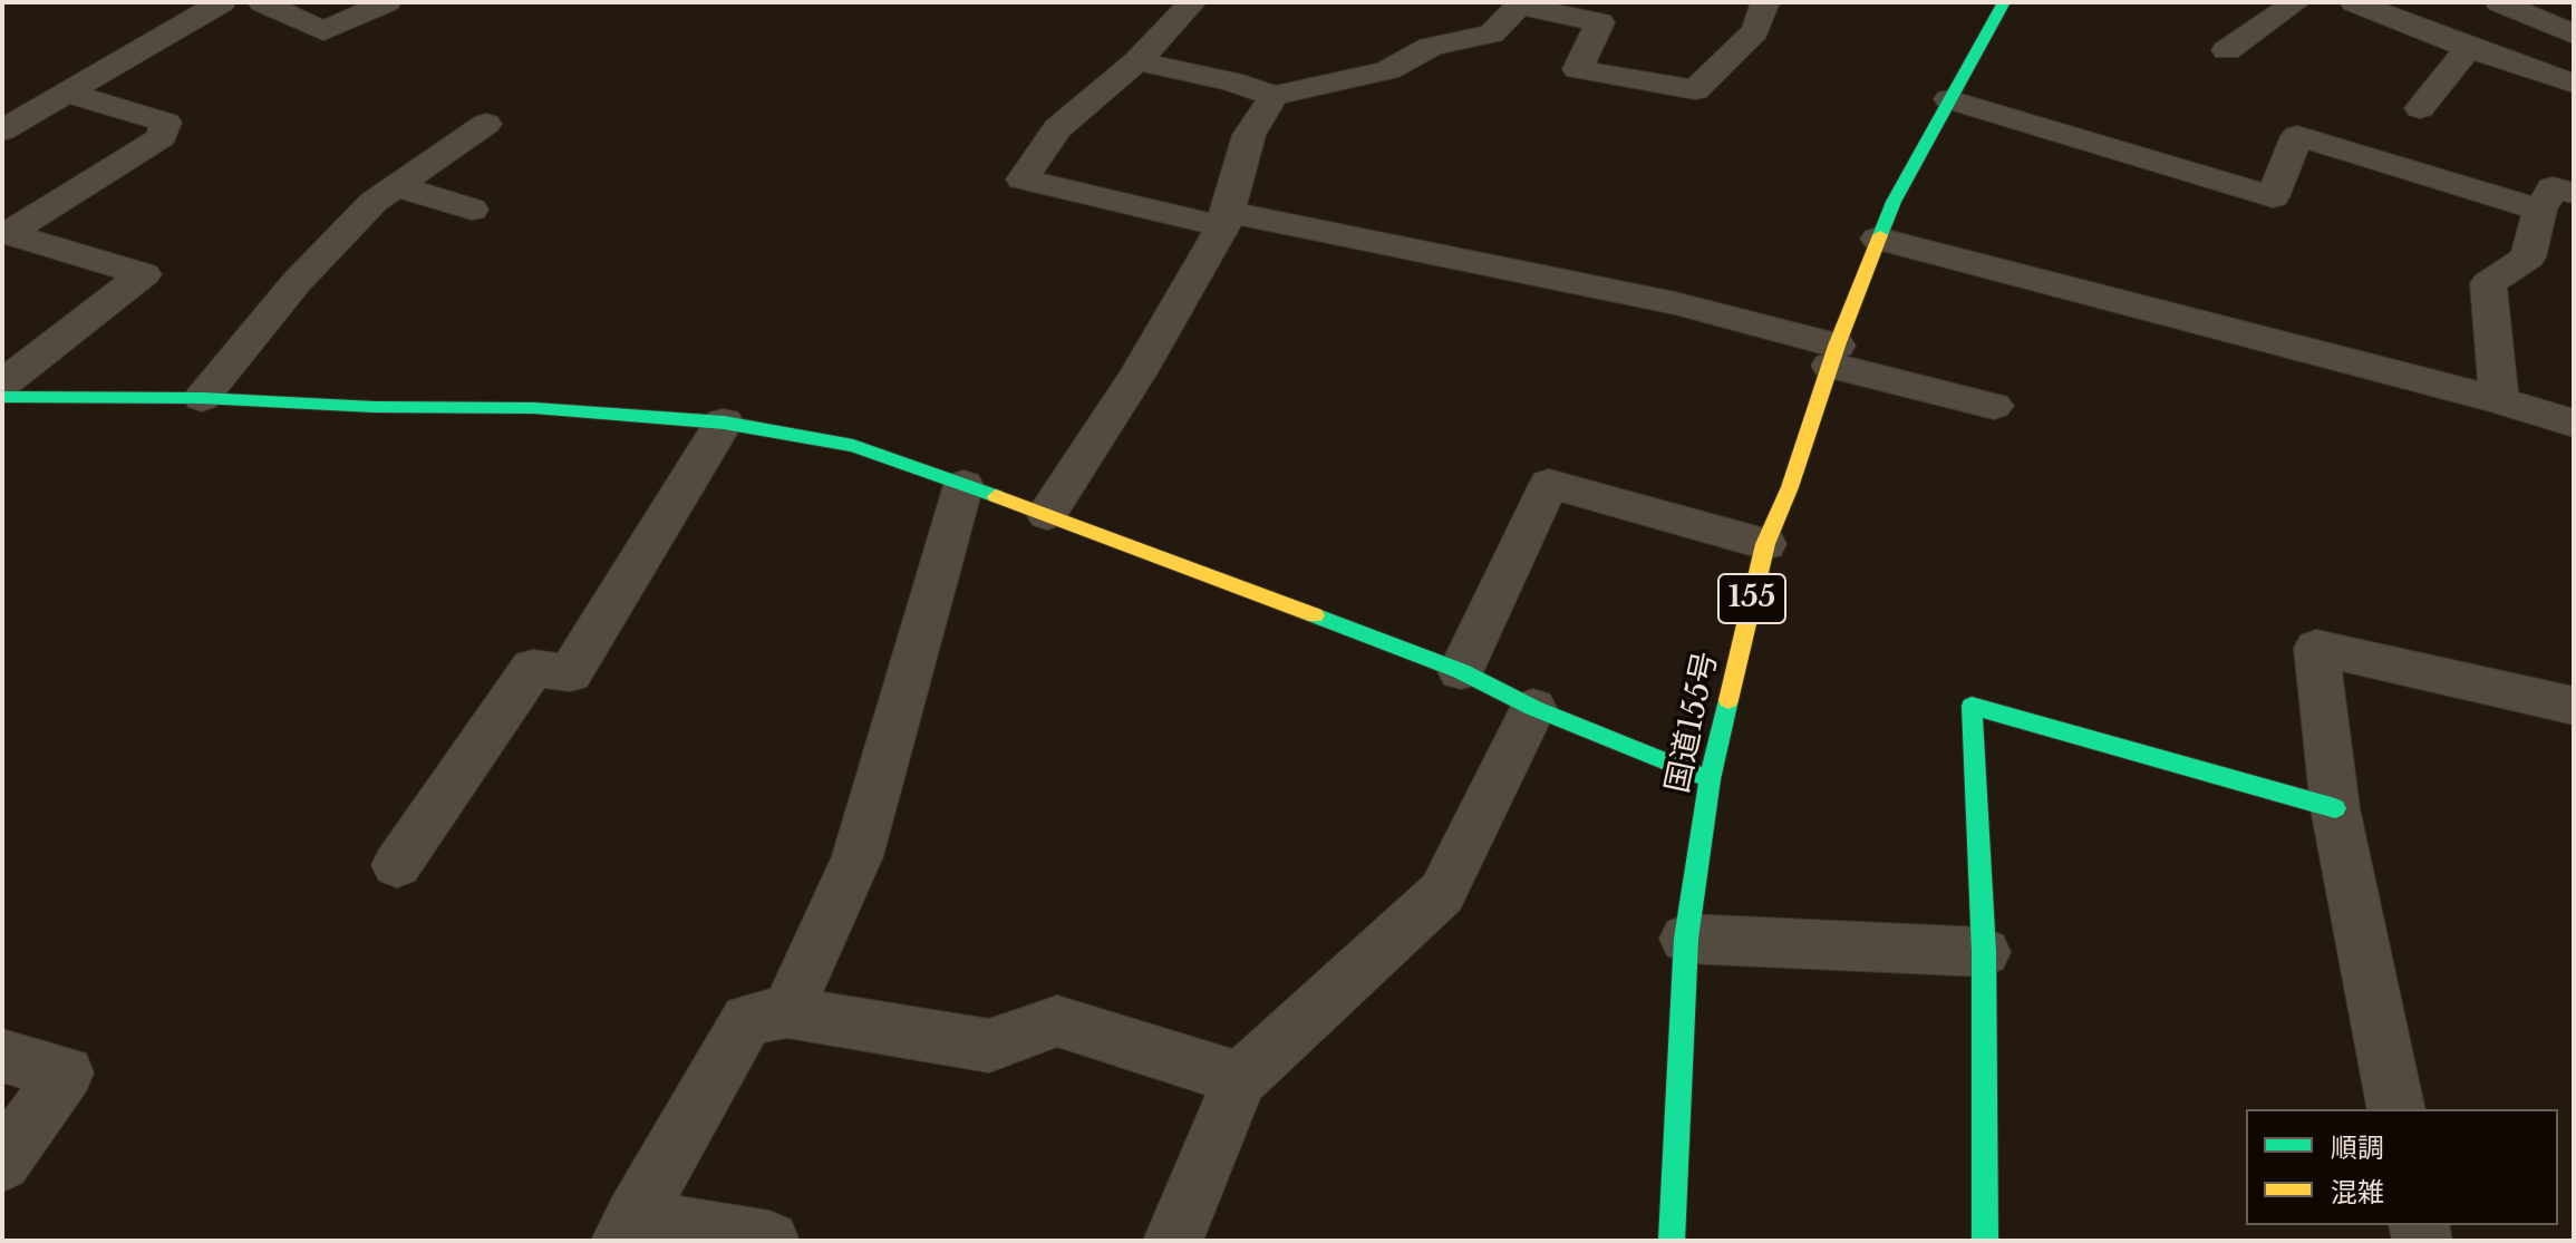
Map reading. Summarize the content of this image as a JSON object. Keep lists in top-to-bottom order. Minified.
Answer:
{"streets":{"main road":["155","国道155号"]},"legend":["順調","混雑"]}
